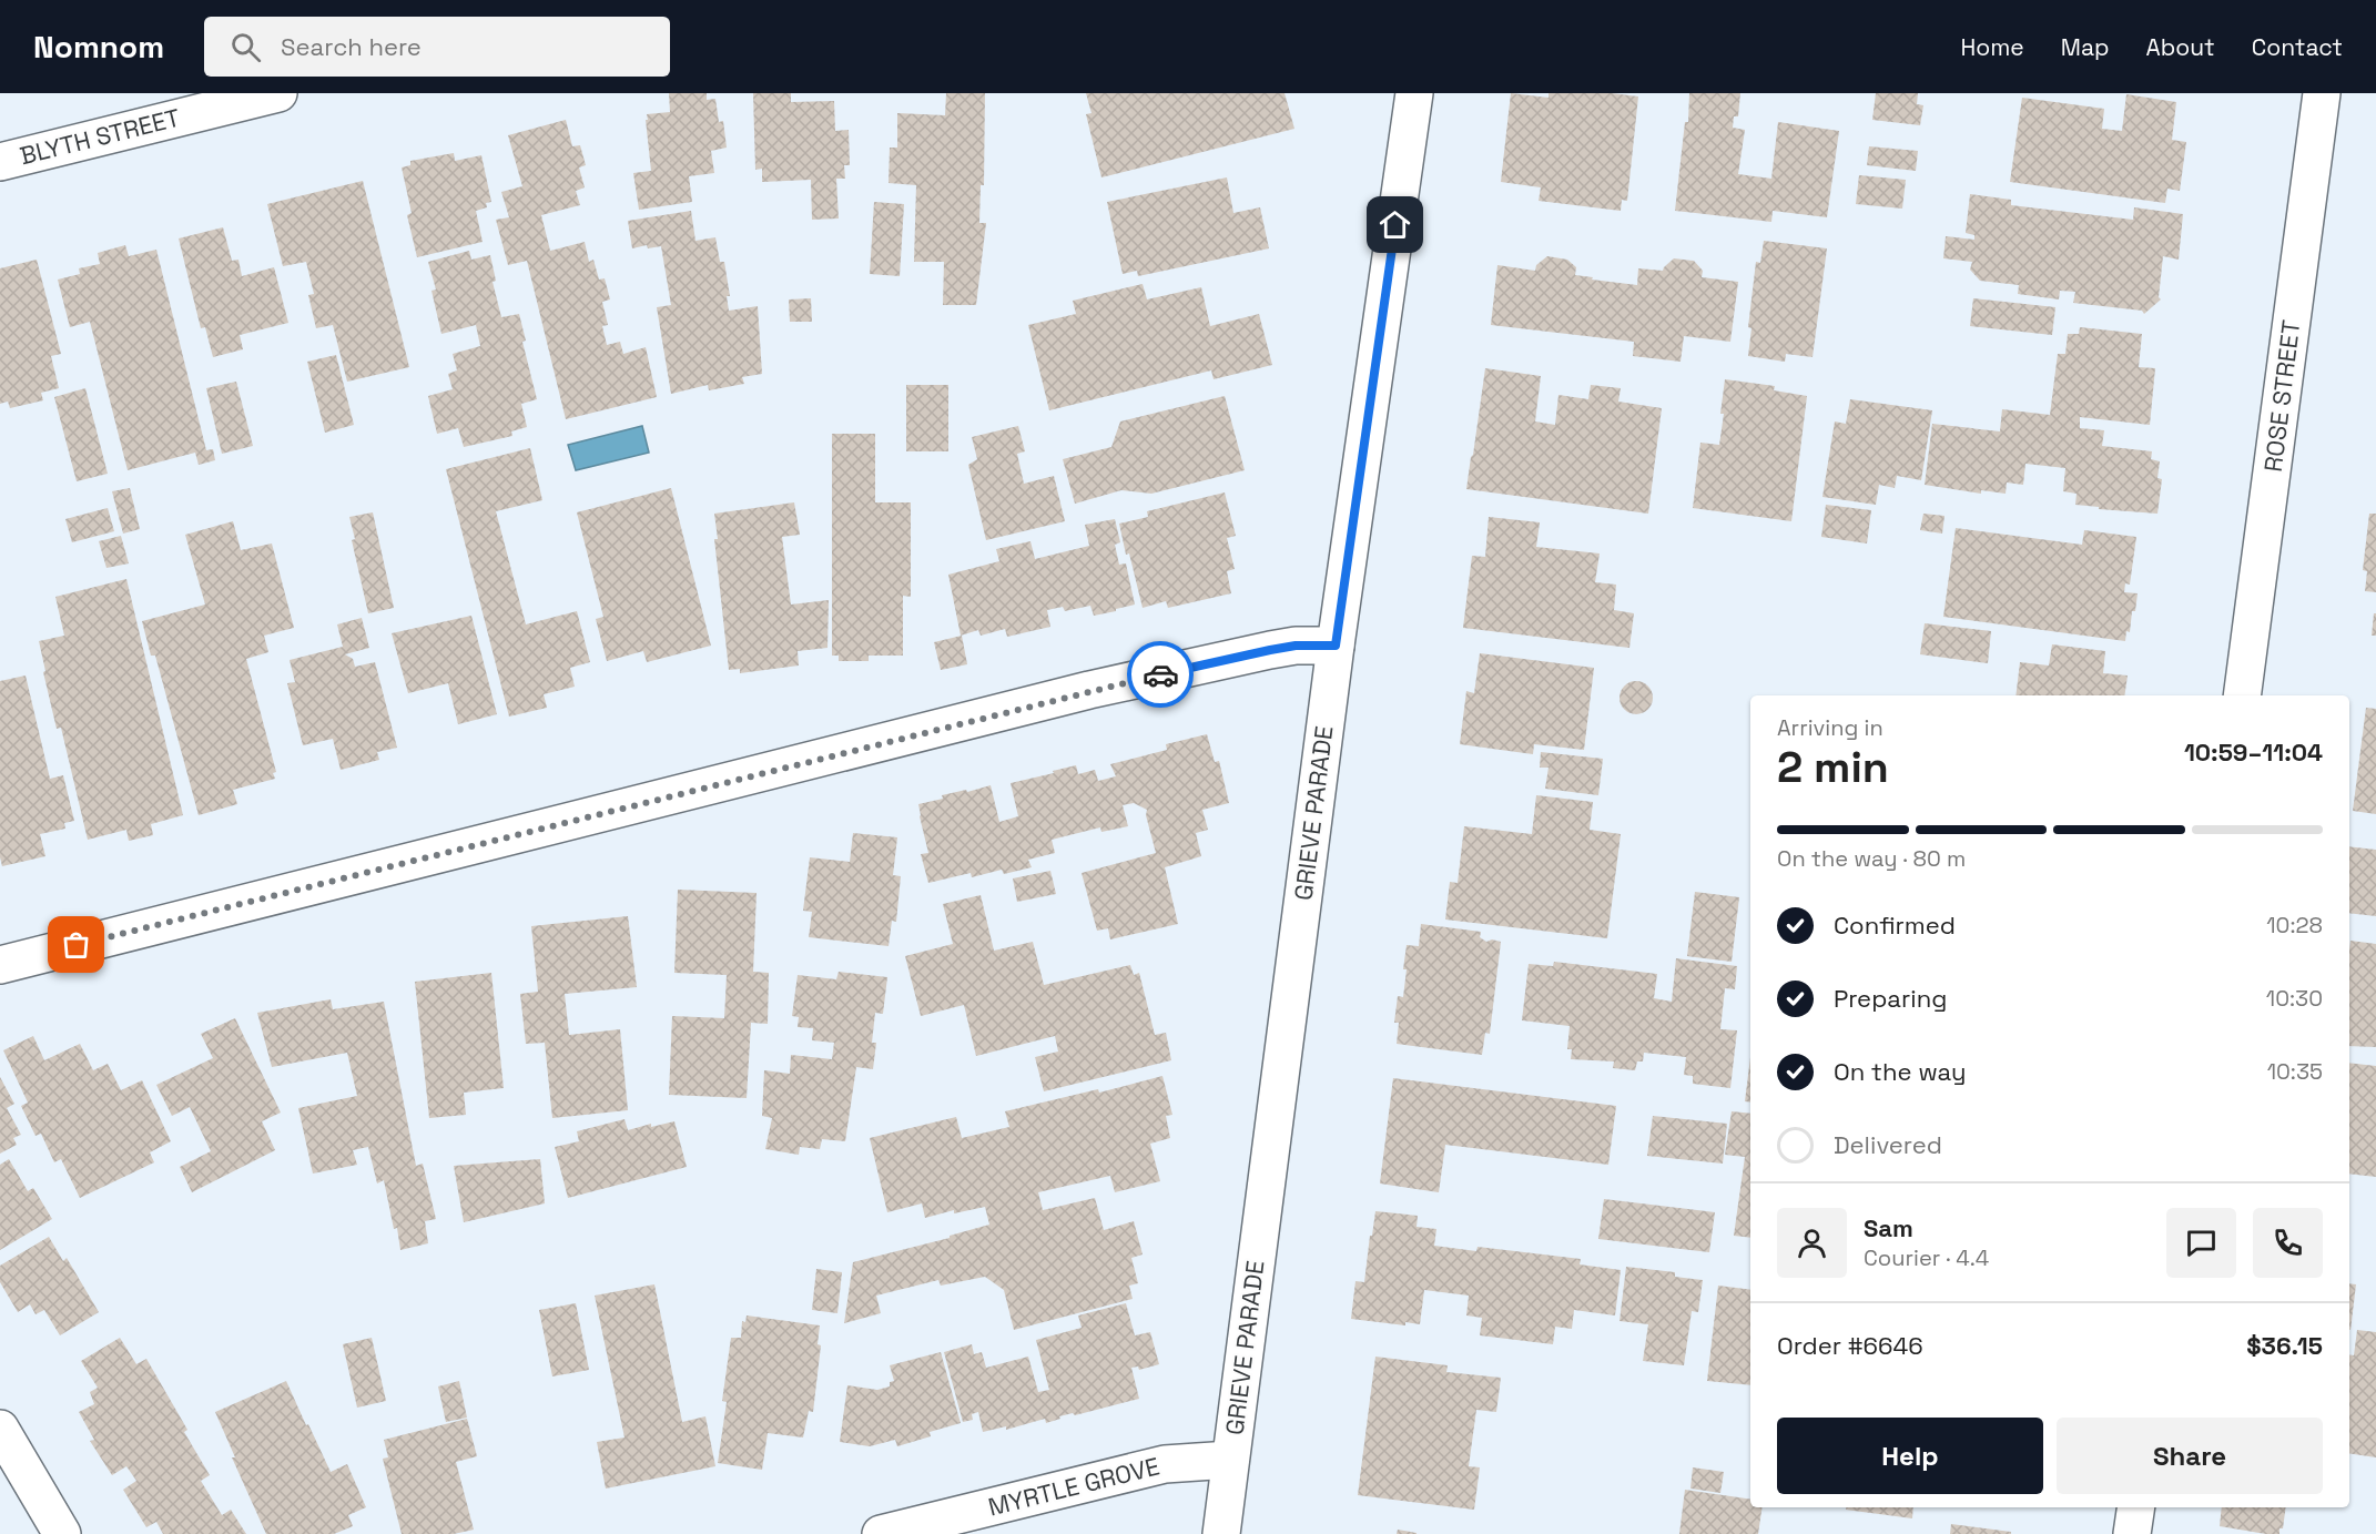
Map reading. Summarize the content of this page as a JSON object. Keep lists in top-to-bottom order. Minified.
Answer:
{"streets":{"street":["BLYTH STREET","ROSE STREET","GRIEVE PARADE","MYRTLE GROVE"]},"crossings":[["GRIEVE PARADE","MYRTLE GROVE"]],"page":{"header":"Nomnom","search":"Search here","nav":["Home","Map","About","Contact"],"heading":["2 min","Arriving in","10:59–11:04"],"panel":["Sam","Courier · 4.4","Order #6646","$36.15"],"bar":"On the way · 80 m","list":[["Confirmed","10:28"],["Preparing","10:30"],["On the way","10:35"],"Delivered"],"buttons":["Help","Share"]}}
